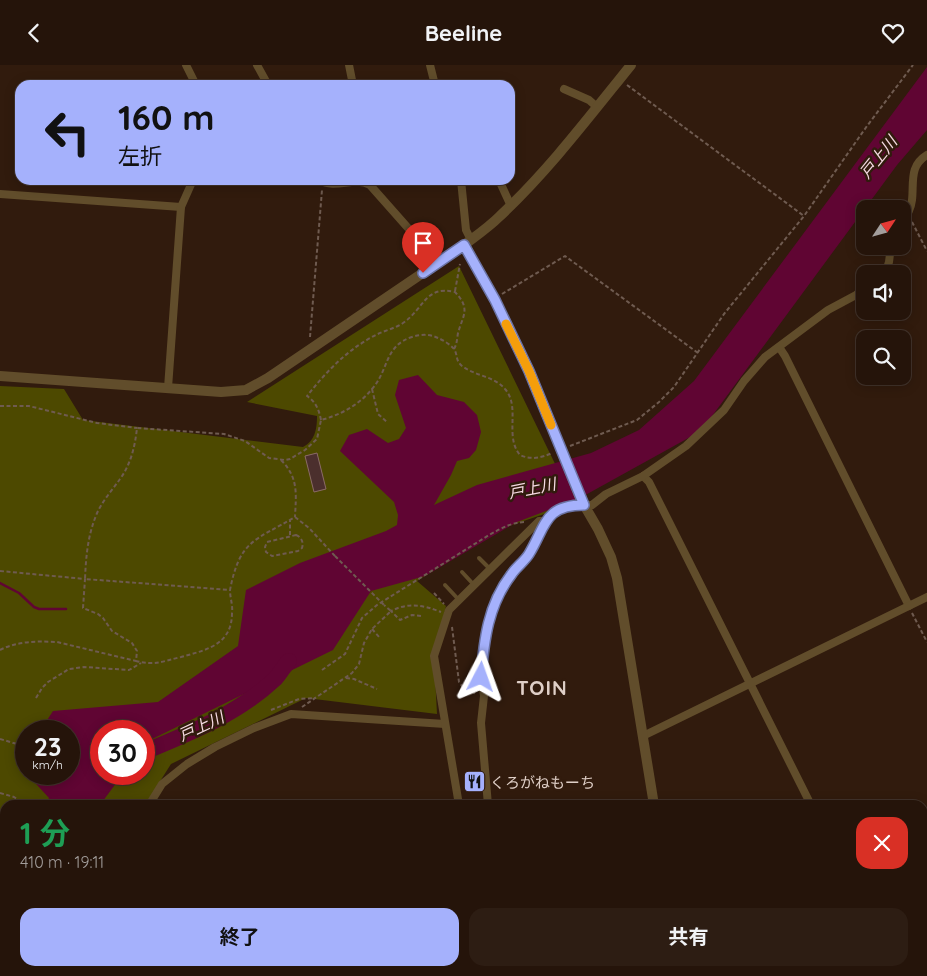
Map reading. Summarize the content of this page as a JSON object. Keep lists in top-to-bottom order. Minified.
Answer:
{"districts":["TOIN"],"water":["戸上川"],"places":{"restaurant":["くろがねもーち"]},"north":"top right","page":{"header":"Beeline","turn":["160 m","左折"],"speed":"23 km/h","limit":"30","heading":["1 分","410 m · 19:11"],"buttons":["終了","共有"]}}
